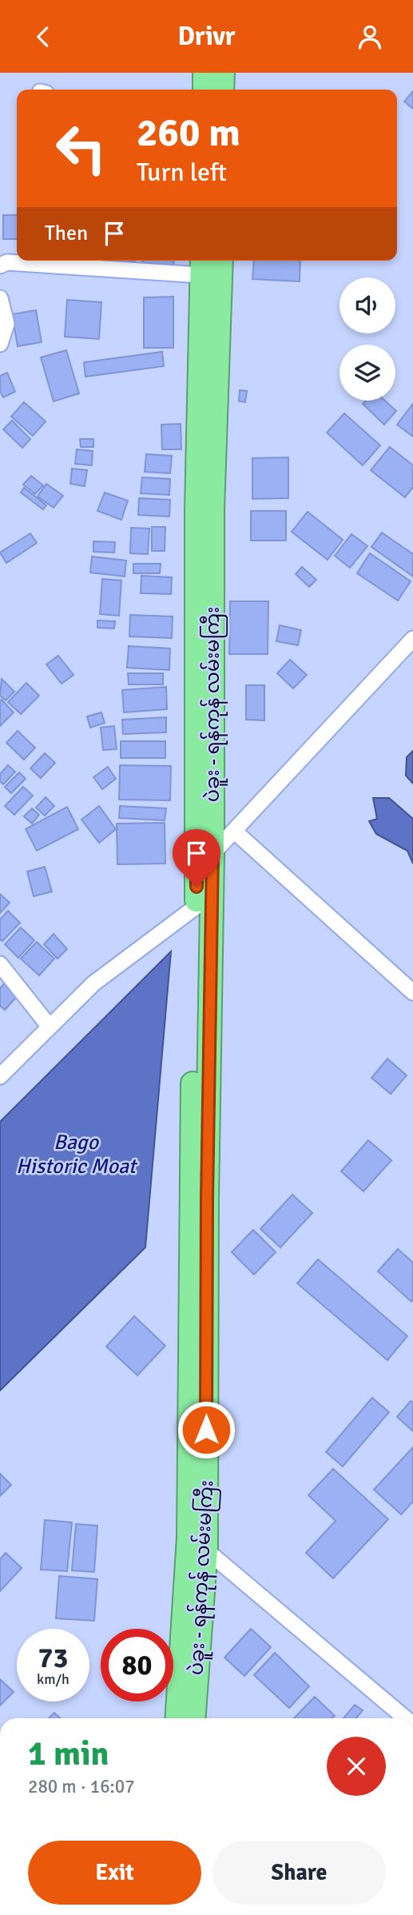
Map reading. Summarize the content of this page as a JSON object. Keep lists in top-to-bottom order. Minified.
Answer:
{"streets":{"highway":["ပဲခူး - ရန်ကုန် လမ်းမကြီး"]},"water":["Bago Historic Moat"],"page":{"header":"Drivr","turn":["260 m","Turn left"],"then":"Then","speed":"73 km/h","limit":"80","heading":["1 min","280 m · 16:07"],"buttons":["Exit","Share"]}}
